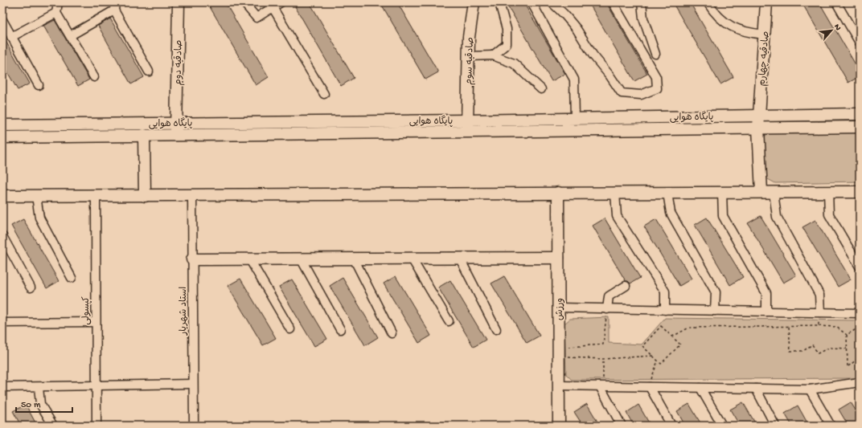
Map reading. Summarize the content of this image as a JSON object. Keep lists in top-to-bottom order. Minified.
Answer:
{"streets":{"street":["صادقیه چهارم","صادقیه سوم","صادقیه دوم","پایگاه هوایی","ورزش","کپسولی","استاد شهریار"]},"crossings":[["صادقیه چهارم","پایگاه هوایی"],["صادقیه سوم","پایگاه هوایی"],["صادقیه دوم","پایگاه هوایی"]],"scale_bar":"50 m","north":"top right"}
